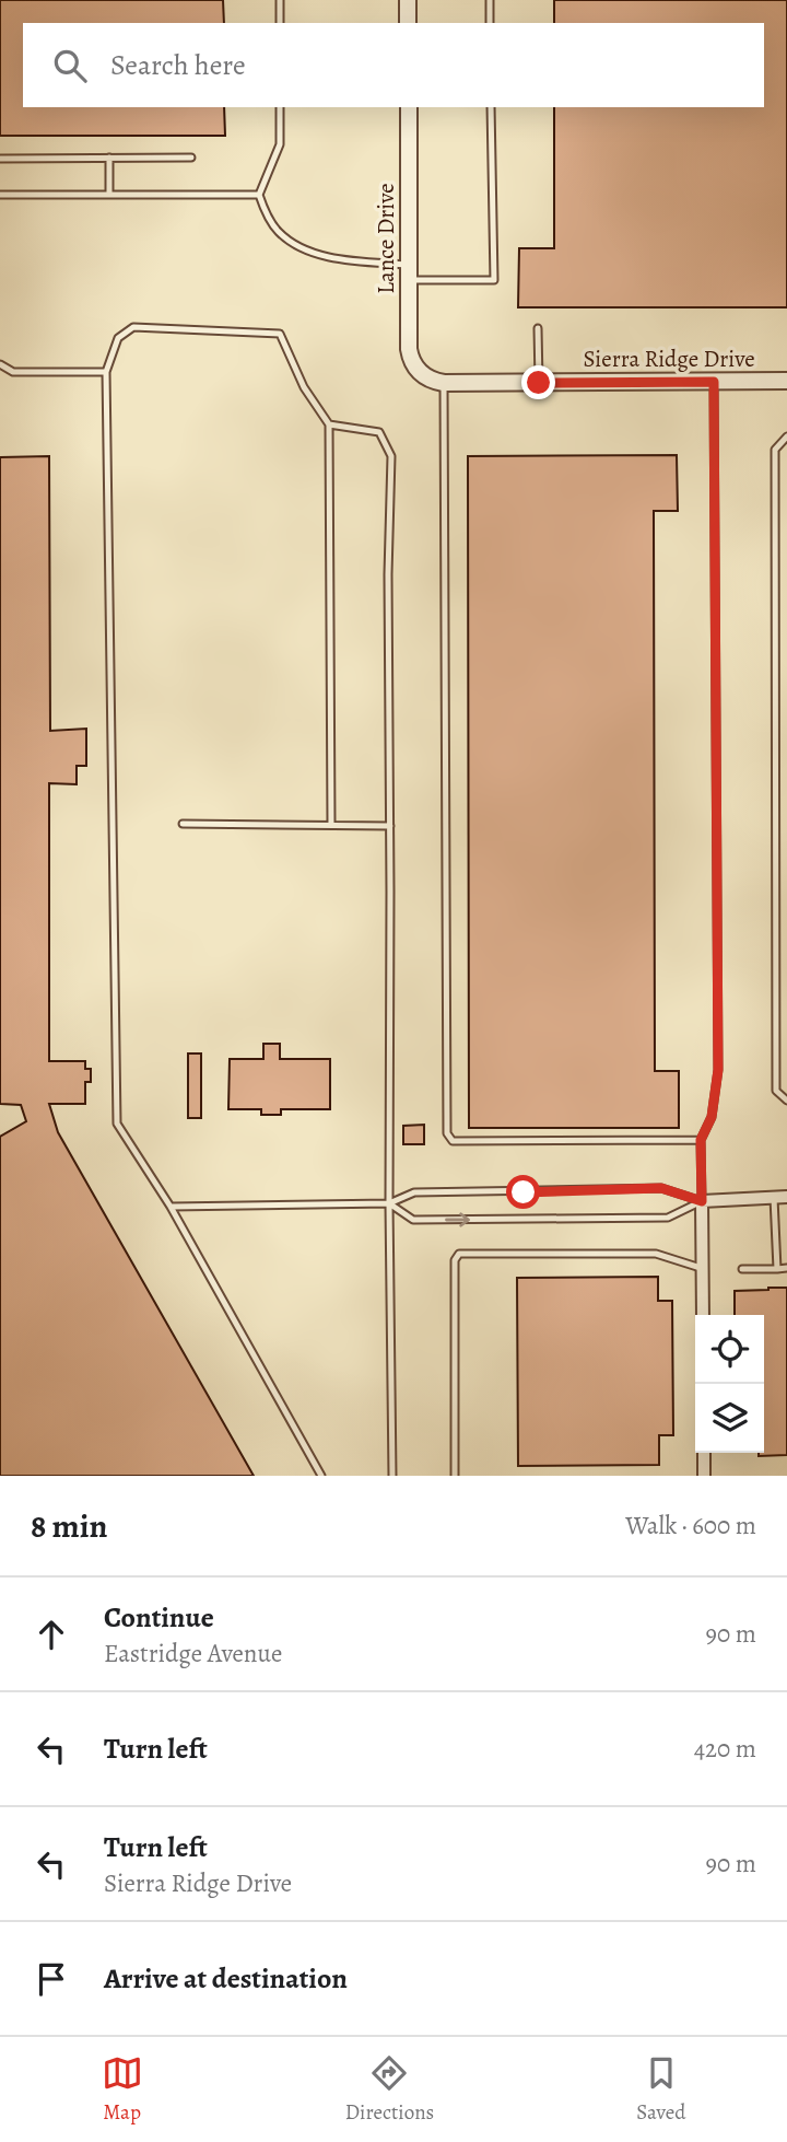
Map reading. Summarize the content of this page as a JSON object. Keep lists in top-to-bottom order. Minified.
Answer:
{"streets":{"street":["Lance Drive","Sierra Ridge Drive"]},"crossings":[["Lance Drive","Sierra Ridge Drive"]],"page":{"search":"Search here","heading":["8 min","Walk · 600 m"],"list":[["Continue","Eastridge Avenue","90 m"],["Turn left","420 m"],["Turn left","Sierra Ridge Drive","90 m"],"Arrive at destination"],"nav":["Map","Directions","Saved"]}}
